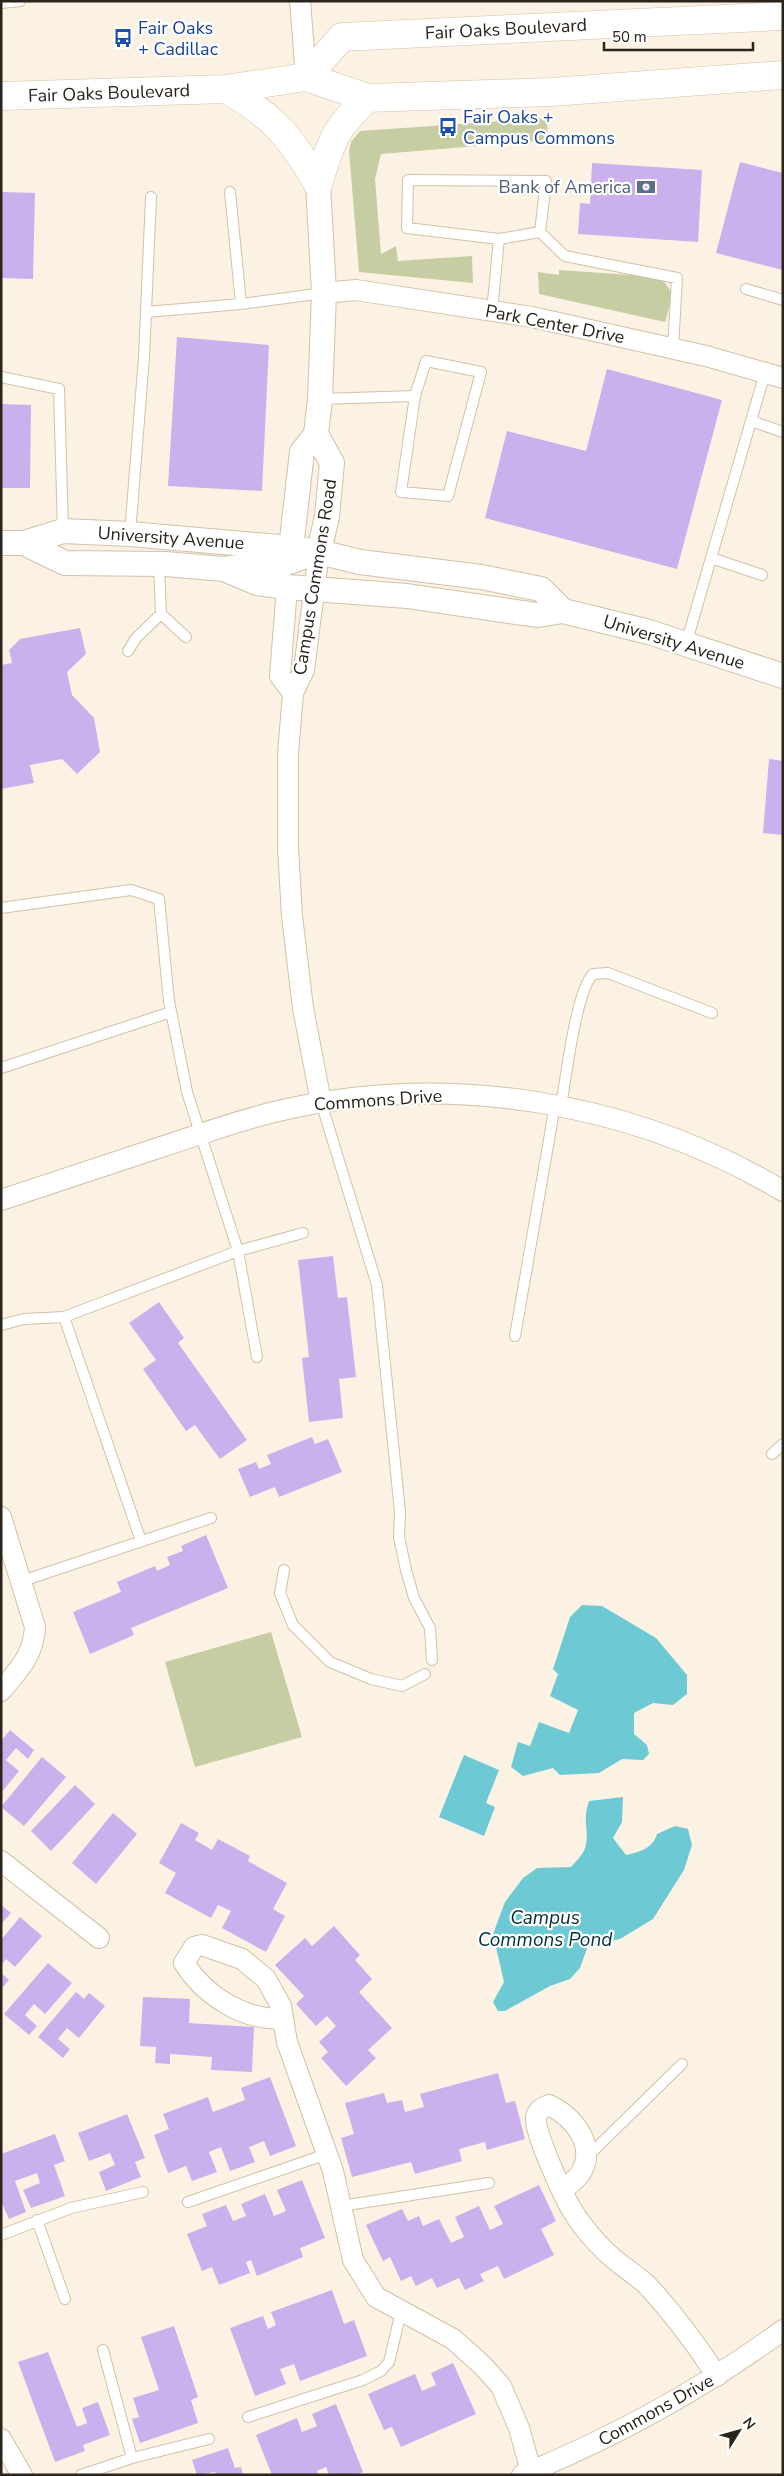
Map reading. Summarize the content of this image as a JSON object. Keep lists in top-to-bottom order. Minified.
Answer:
{"streets":{"main road":["Fair Oaks Boulevard"],"street":["Park Center Drive","University Avenue","Campus Commons Road","Commons Drive"]},"crossings":[["Park Center Drive","Campus Commons Road"],["University Avenue","Campus Commons Road"],["Campus Commons Road","Commons Drive"]],"water":["Campus Commons Pond"],"places":{"bus stop":["Fair Oaks + Cadillac","Fair Oaks + Campus Commons"],"bank":["Bank of America"]},"scale_bar":"50 m","north":"top right"}
